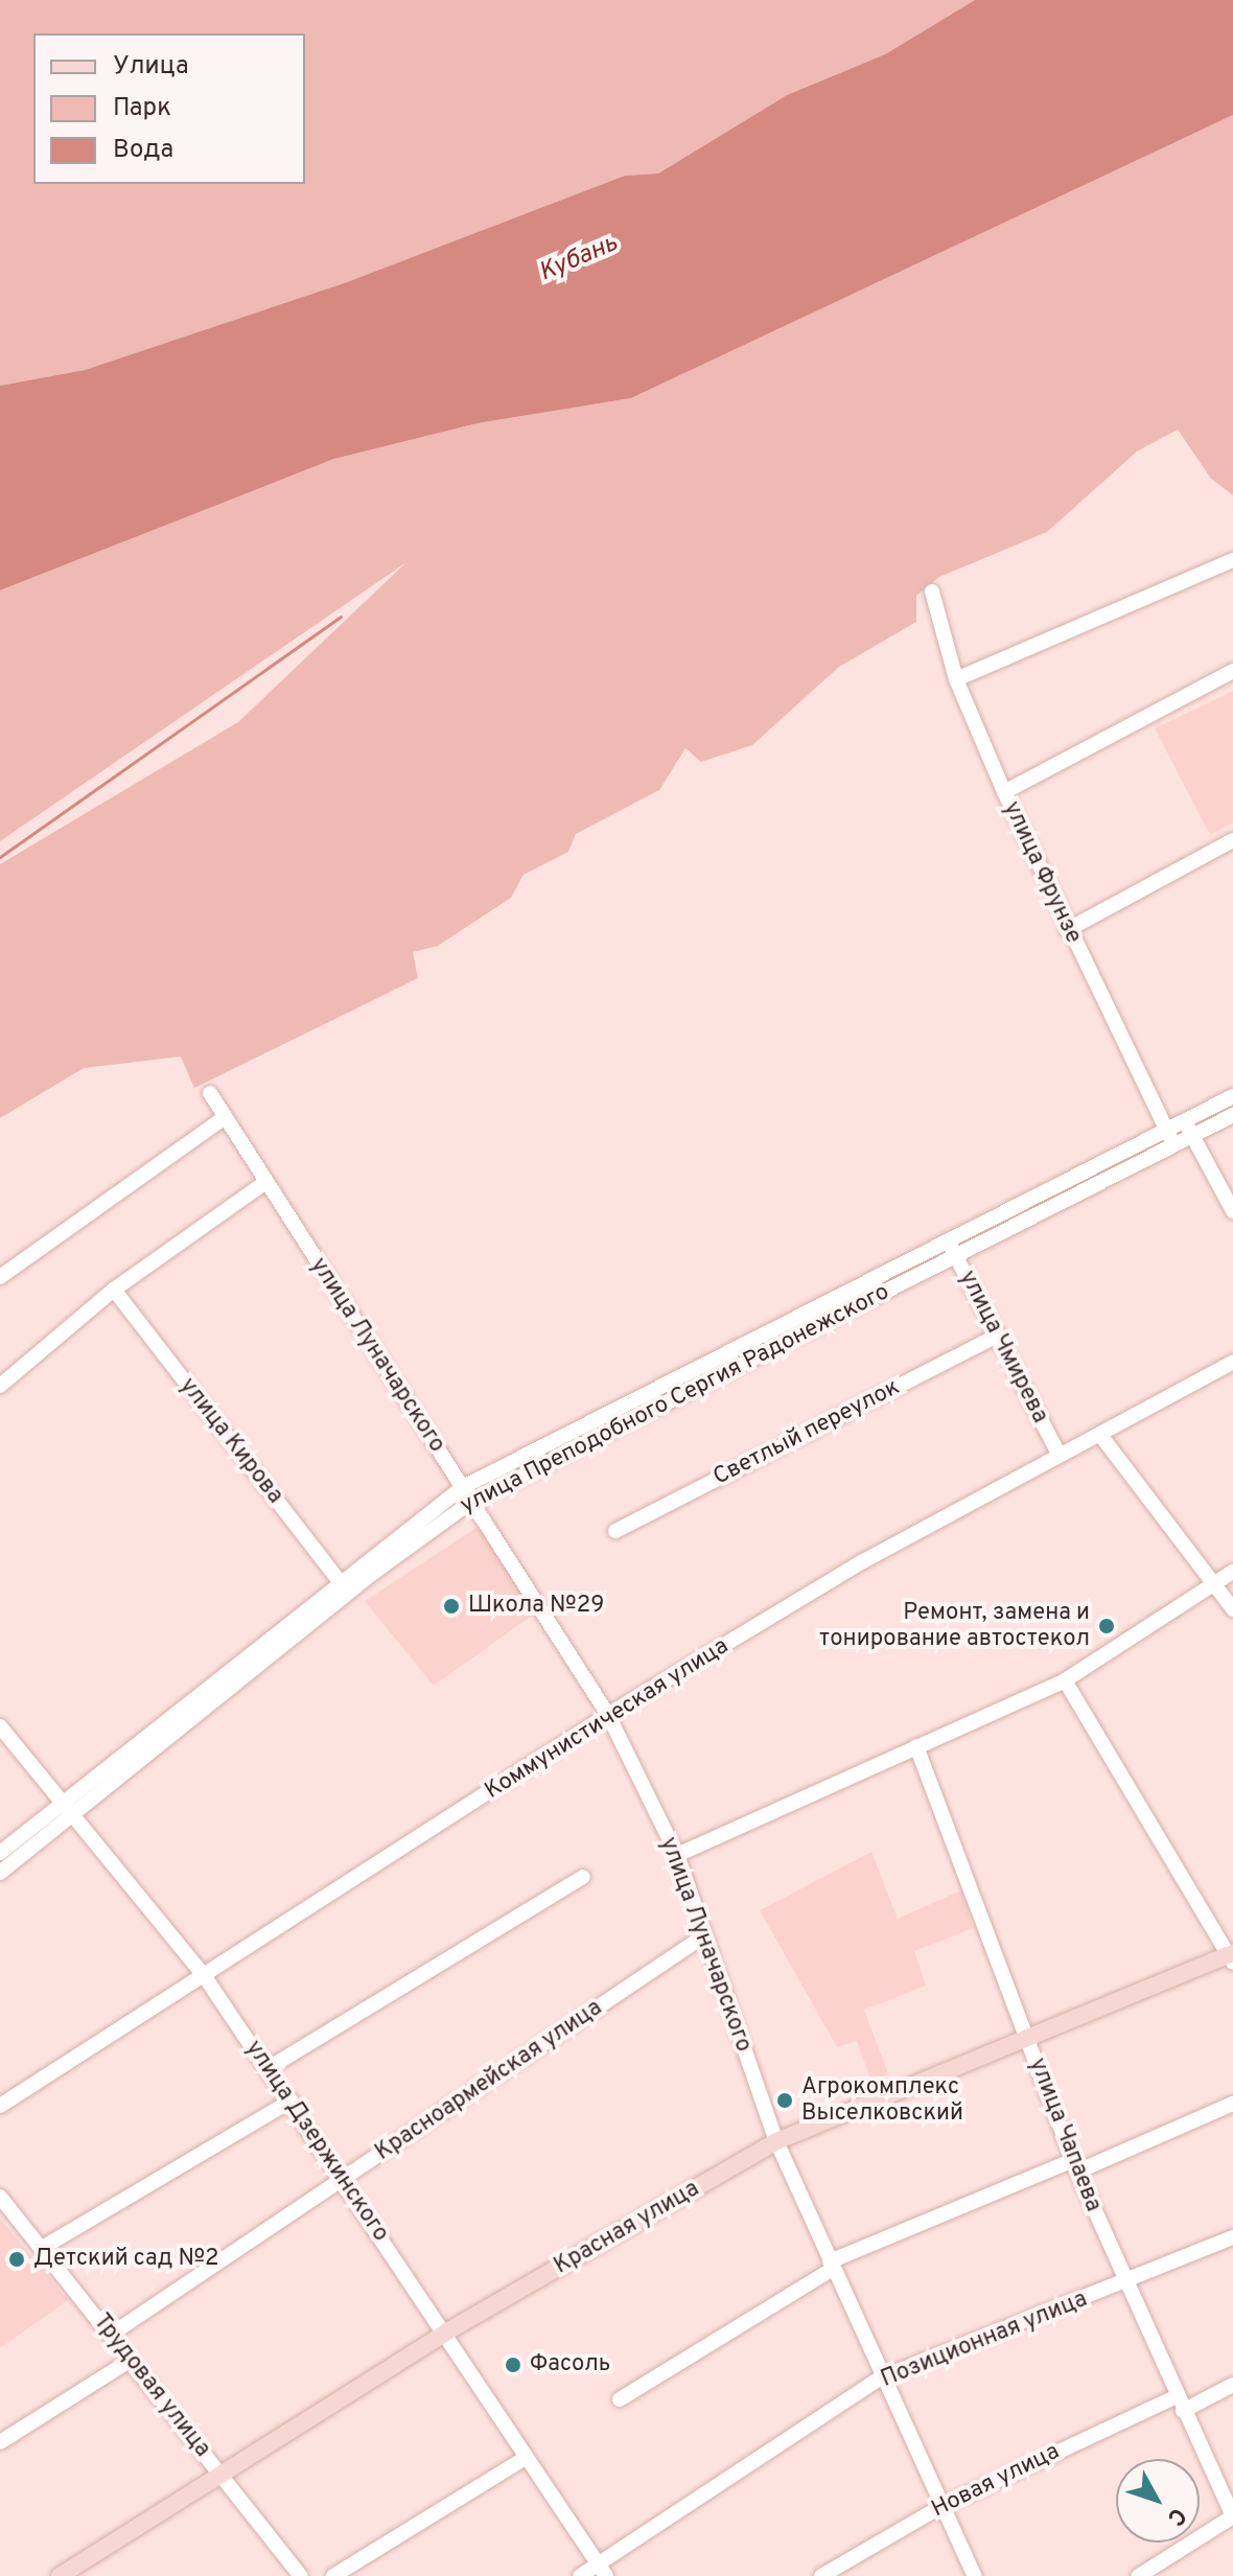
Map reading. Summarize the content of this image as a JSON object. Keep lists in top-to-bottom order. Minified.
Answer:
{"streets":{"main road":["Красная улица"],"street":["улица Фрунзе","улица Чмирева","улица Луначарского","улица Преподобного Сергия Радонежского","Светлый переулок","улица Кирова","Коммунистическая улица","Красноармейская улица","улица Чапаева","улица Дзержинского","Позиционная улица","Трудовая улица","Новая улица"]},"crossings":[["улица Фрунзе","улица Преподобного Сергия Радонежского"],["улица Чмирева","улица Преподобного Сергия Радонежского"],["улица Чмирева","Светлый переулок"],["улица Чмирева","Коммунистическая улица"],["улица Луначарского","улица Преподобного Сергия Радонежского"],["улица Луначарского","Коммунистическая улица"],["улица Луначарского","Красноармейская улица"],["улица Луначарского","Красная улица"],["улица Луначарского","Позиционная улица"],["улица Луначарского","Новая улица"],["улица Преподобного Сергия Радонежского","улица Кирова"],["улица Преподобного Сергия Радонежского","улица Дзержинского"],["Коммунистическая улица","улица Дзержинского"],["Красноармейская улица","улица Дзержинского"],["Красноармейская улица","Трудовая улица"],["улица Чапаева","Красная улица"],["улица Чапаева","Позиционная улица"],["улица Чапаева","Новая улица"],["улица Дзержинского","Красная улица"],["улица Дзержинского","Позиционная улица"],["Красная улица","Трудовая улица"]],"water":["Кубань"],"places":["Школа №29","Ремонт, замена и тонирование автостекол","Агрокомплекс Выселковский","Детский сад №2","Фасоль"],"legend":["Улица","Парк","Вода"],"north":"bottom right"}
